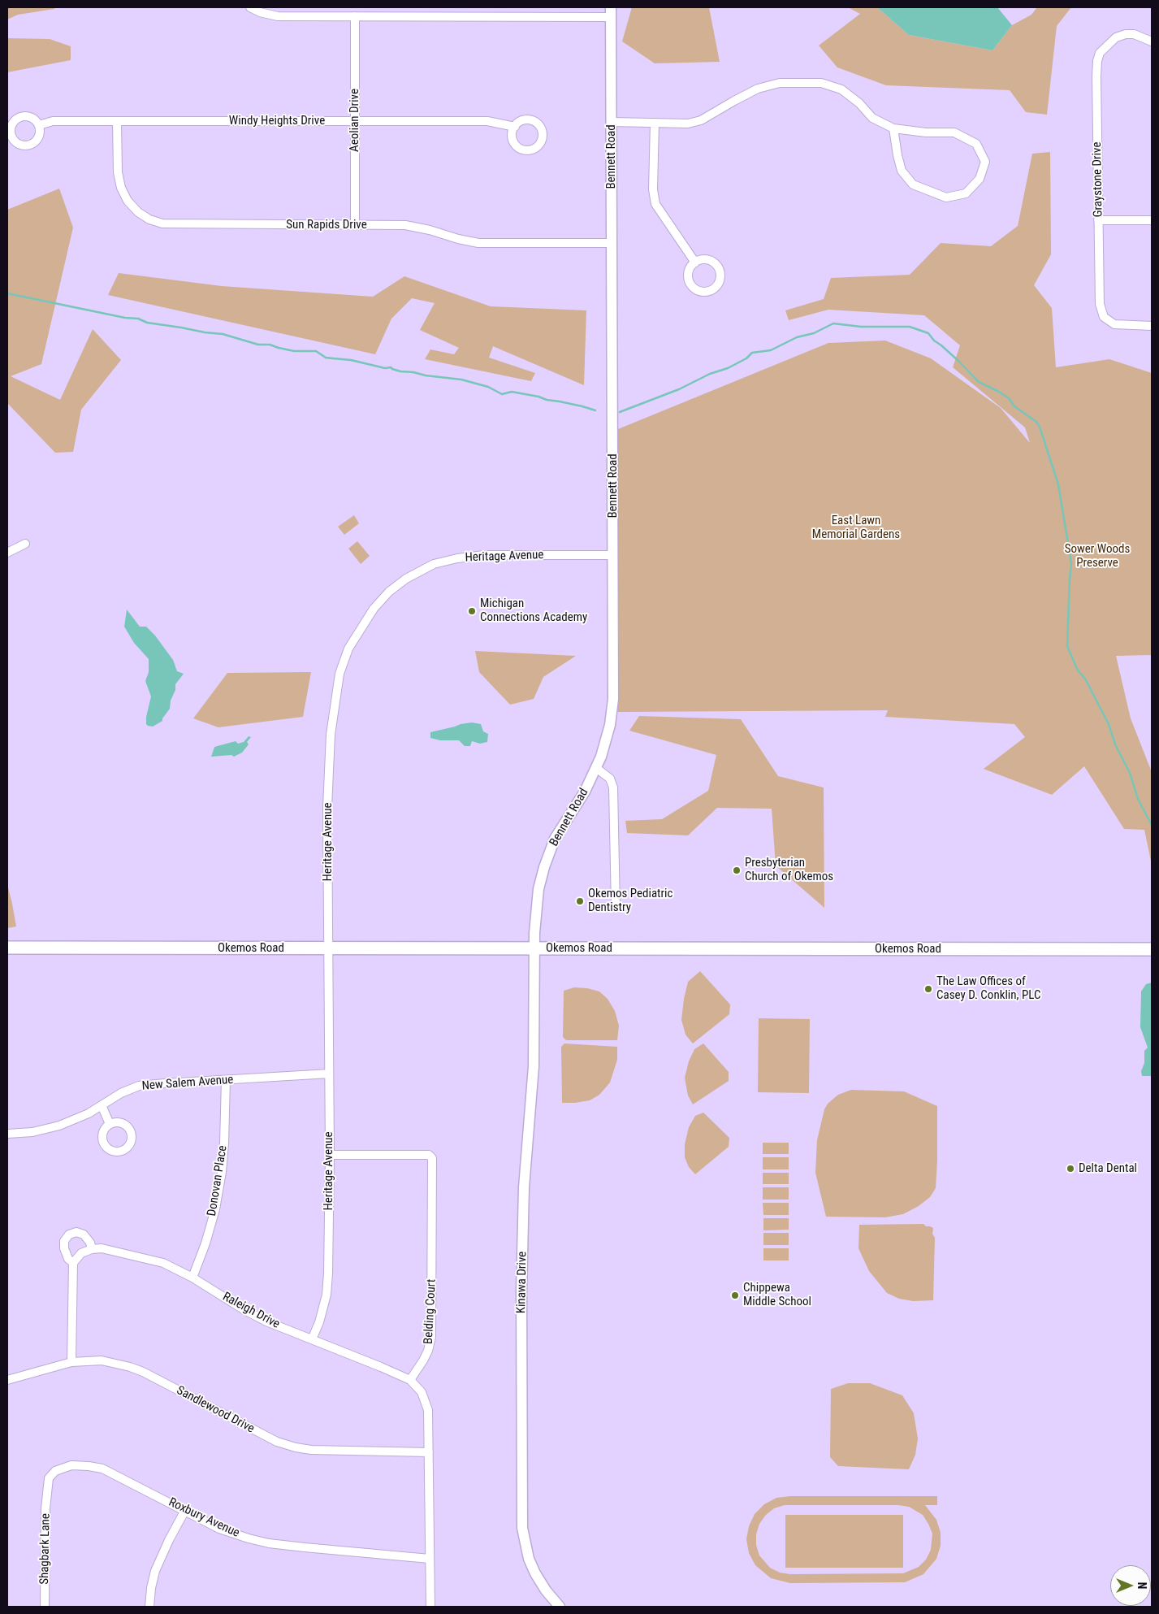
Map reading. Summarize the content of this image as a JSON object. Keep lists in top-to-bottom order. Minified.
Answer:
{"streets":{"main road":["Okemos Road"],"street":["Aeolian Drive","Windy Heights Drive","Bennett Road","Graystone Drive","Sun Rapids Drive","Heritage Avenue","New Salem Avenue","Donovan Place","Kinawa Drive","Raleigh Drive","Belding Court","Sandlewood Drive","Roxbury Avenue","Shagbark Lane"]},"crossings":[["Aeolian Drive","Windy Heights Drive"],["Aeolian Drive","Sun Rapids Drive"],["Windy Heights Drive","Sun Rapids Drive"],["Bennett Road","Sun Rapids Drive"],["Bennett Road","Heritage Avenue"],["Bennett Road","Okemos Road"],["Bennett Road","Kinawa Drive"],["Heritage Avenue","Okemos Road"],["Heritage Avenue","New Salem Avenue"],["Heritage Avenue","Raleigh Drive"],["Heritage Avenue","Belding Court"],["Okemos Road","Kinawa Drive"],["New Salem Avenue","Donovan Place"],["Donovan Place","Raleigh Drive"],["Raleigh Drive","Belding Court"],["Roxbury Avenue","Shagbark Lane"]],"parks":["East Lawn Memorial Gardens","Sower Woods Preserve"],"places":["Michigan Connections Academy","Presbyterian Church of Okemos","Okemos Pediatric Dentistry","The Law Offices of Casey D. Conklin, PLC","Delta Dental","Chippewa Middle School"],"north":"right"}
